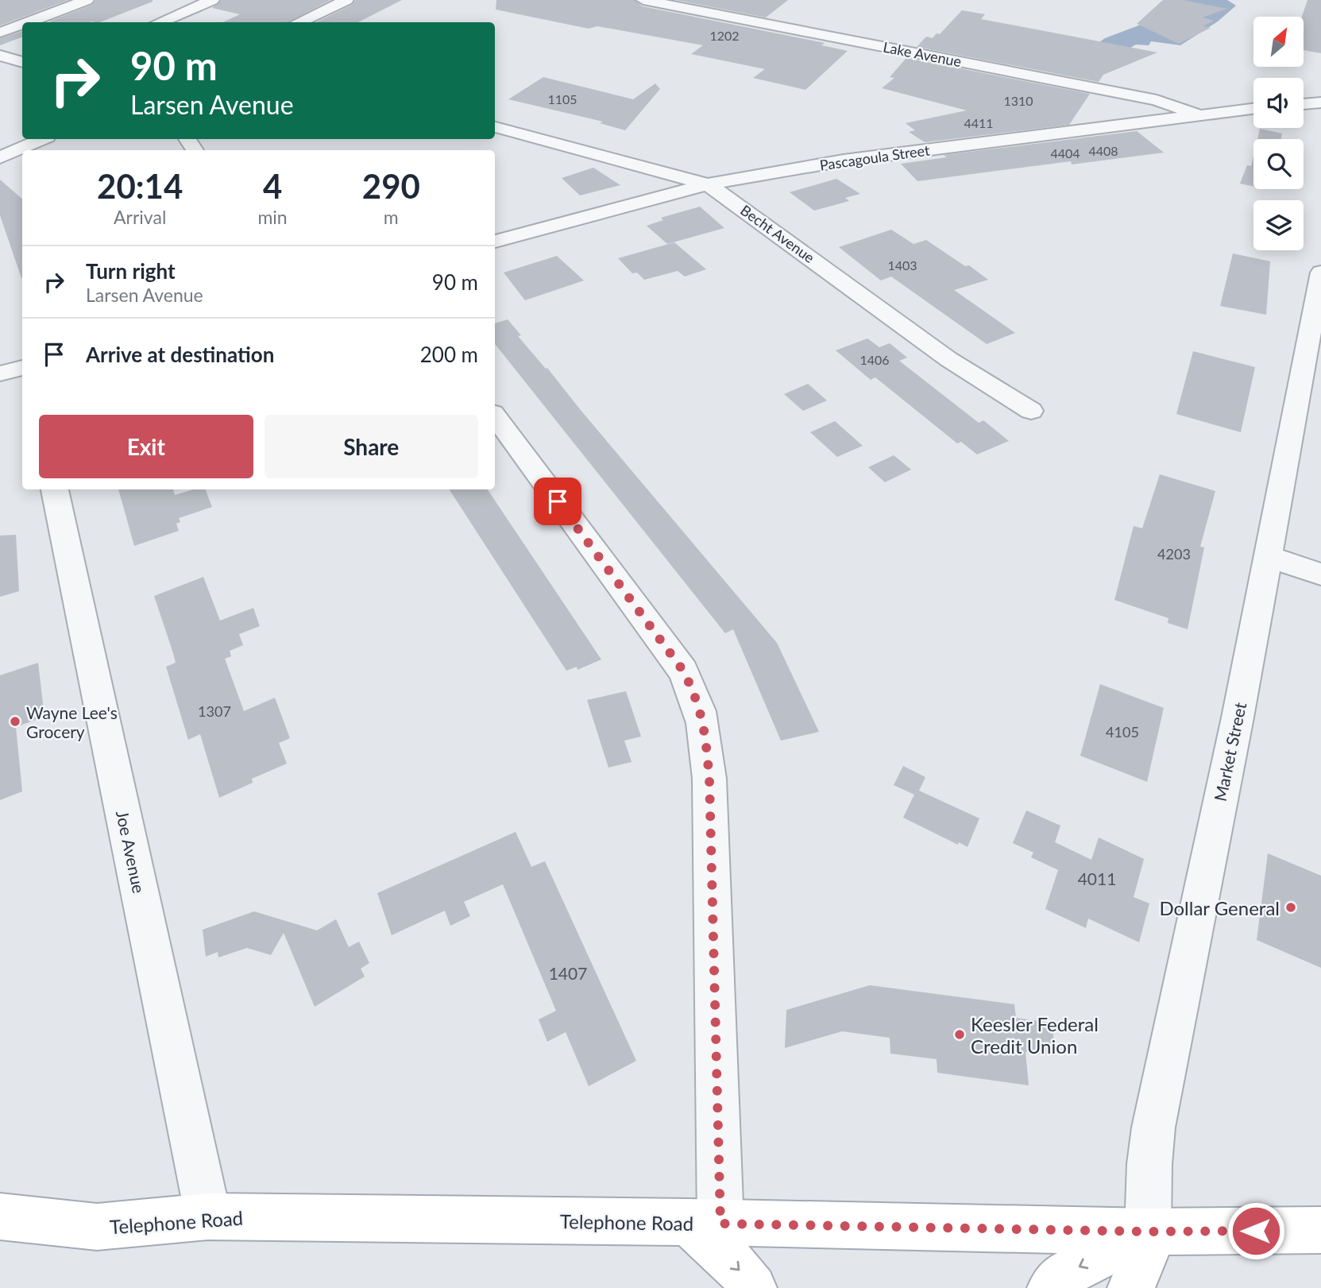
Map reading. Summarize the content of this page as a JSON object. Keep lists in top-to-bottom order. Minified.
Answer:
{"streets":{"main road":["Market Street","Telephone Road"],"street":["Lake Avenue","Pascagoula Street","Becht Avenue","Joe Avenue"]},"crossings":[["Lake Avenue","Pascagoula Street"],["Pascagoula Street","Becht Avenue"],["Market Street","Telephone Road"],["Joe Avenue","Telephone Road"]],"places":["Wayne Lee's Grocery","Dollar General","Keesler Federal Credit Union"],"house_numbers":["1202","1105","1310","4411","4408","4404","1403","1406","4203","1307","4105","4011","1407"],"north":"top right","page":{"turn":["90 m","Larsen Avenue"],"eta":["20:14","Arrival","4","min","290","m"],"list":[{"name":"Turn right","note":"Larsen Avenue","value":"90 m"},{"name":"Arrive at destination","value":"200 m"}],"buttons":["Exit","Share"]}}
